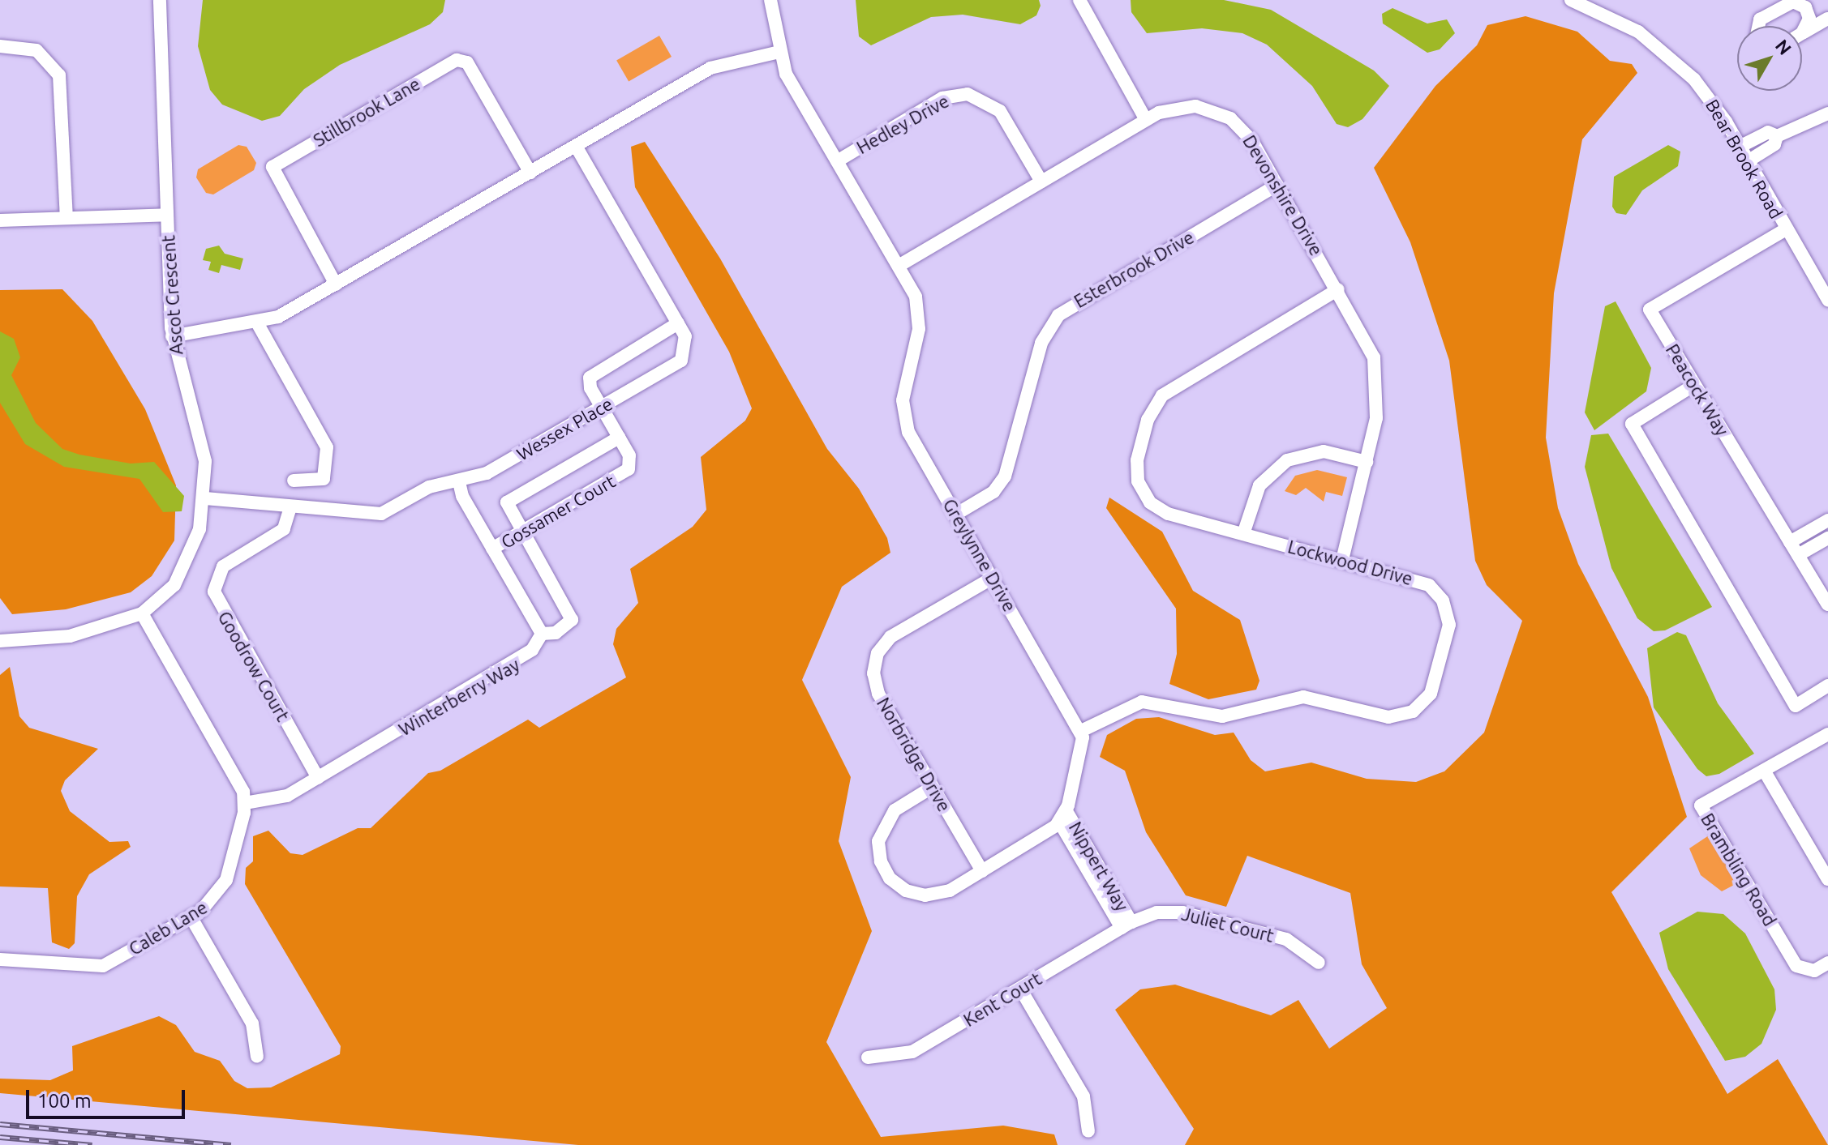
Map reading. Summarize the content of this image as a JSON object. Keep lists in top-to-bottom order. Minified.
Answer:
{"streets":{"street":["Stillbrook Lane","Hedley Drive","Bear Brook Road","Devonshire Drive","Esterbrook Drive","Ascot Crescent","Peacock Way","Wessex Place","Gossamer Court","Greylynne Drive","Lockwood Drive","Goodrow Court","Winterberry Way","Norbridge Drive","Nippert Way","Brambling Road","Juliet Court","Caleb Lane","Kent Court"]},"crossings":[["Hedley Drive","Devonshire Drive"],["Hedley Drive","Greylynne Drive"],["Bear Brook Road","Peacock Way"],["Devonshire Drive","Esterbrook Drive"],["Devonshire Drive","Greylynne Drive"],["Devonshire Drive","Lockwood Drive"],["Esterbrook Drive","Greylynne Drive"],["Ascot Crescent","Wessex Place"],["Wessex Place","Gossamer Court"],["Wessex Place","Goodrow Court"],["Greylynne Drive","Lockwood Drive"],["Greylynne Drive","Norbridge Drive"],["Goodrow Court","Winterberry Way"],["Winterberry Way","Caleb Lane"],["Nippert Way","Juliet Court"],["Nippert Way","Kent Court"],["Juliet Court","Kent Court"]],"scale_bar":"100 m","north":"top right"}
